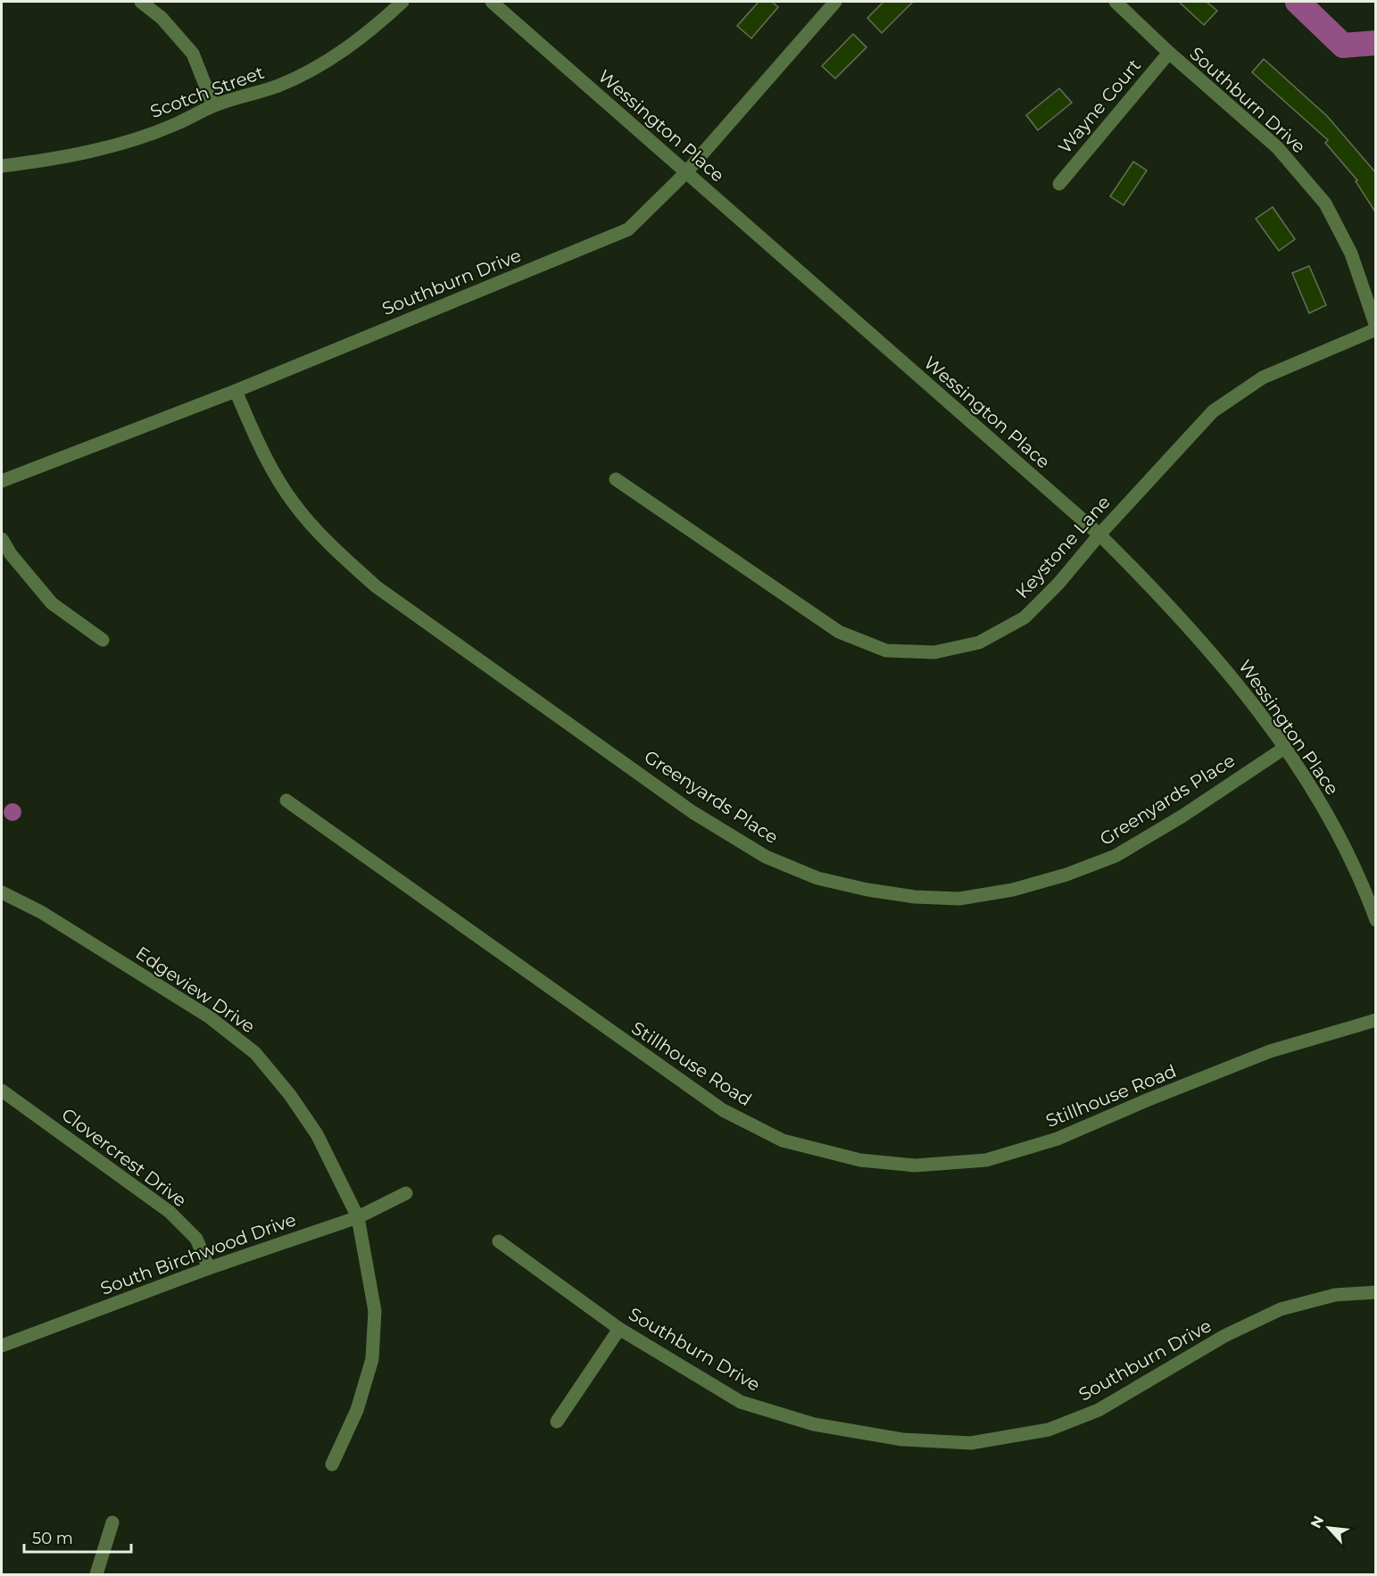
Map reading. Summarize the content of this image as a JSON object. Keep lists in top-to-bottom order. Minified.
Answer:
{"streets":{"street":["Scotch Street","Southburn Drive","Wayne Court","Wessington Place","Keystone Lane","Greenyards Place","Edgeview Drive","Stillhouse Road","Clovercrest Drive","South Birchwood Drive"]},"crossings":[["Southburn Drive","Wayne Court"],["Southburn Drive","Wessington Place"],["Southburn Drive","Keystone Lane"],["Southburn Drive","Greenyards Place"],["Wessington Place","Keystone Lane"],["Wessington Place","Greenyards Place"],["Edgeview Drive","South Birchwood Drive"],["Clovercrest Drive","South Birchwood Drive"]],"scale_bar":"50 m","north":"top left"}
